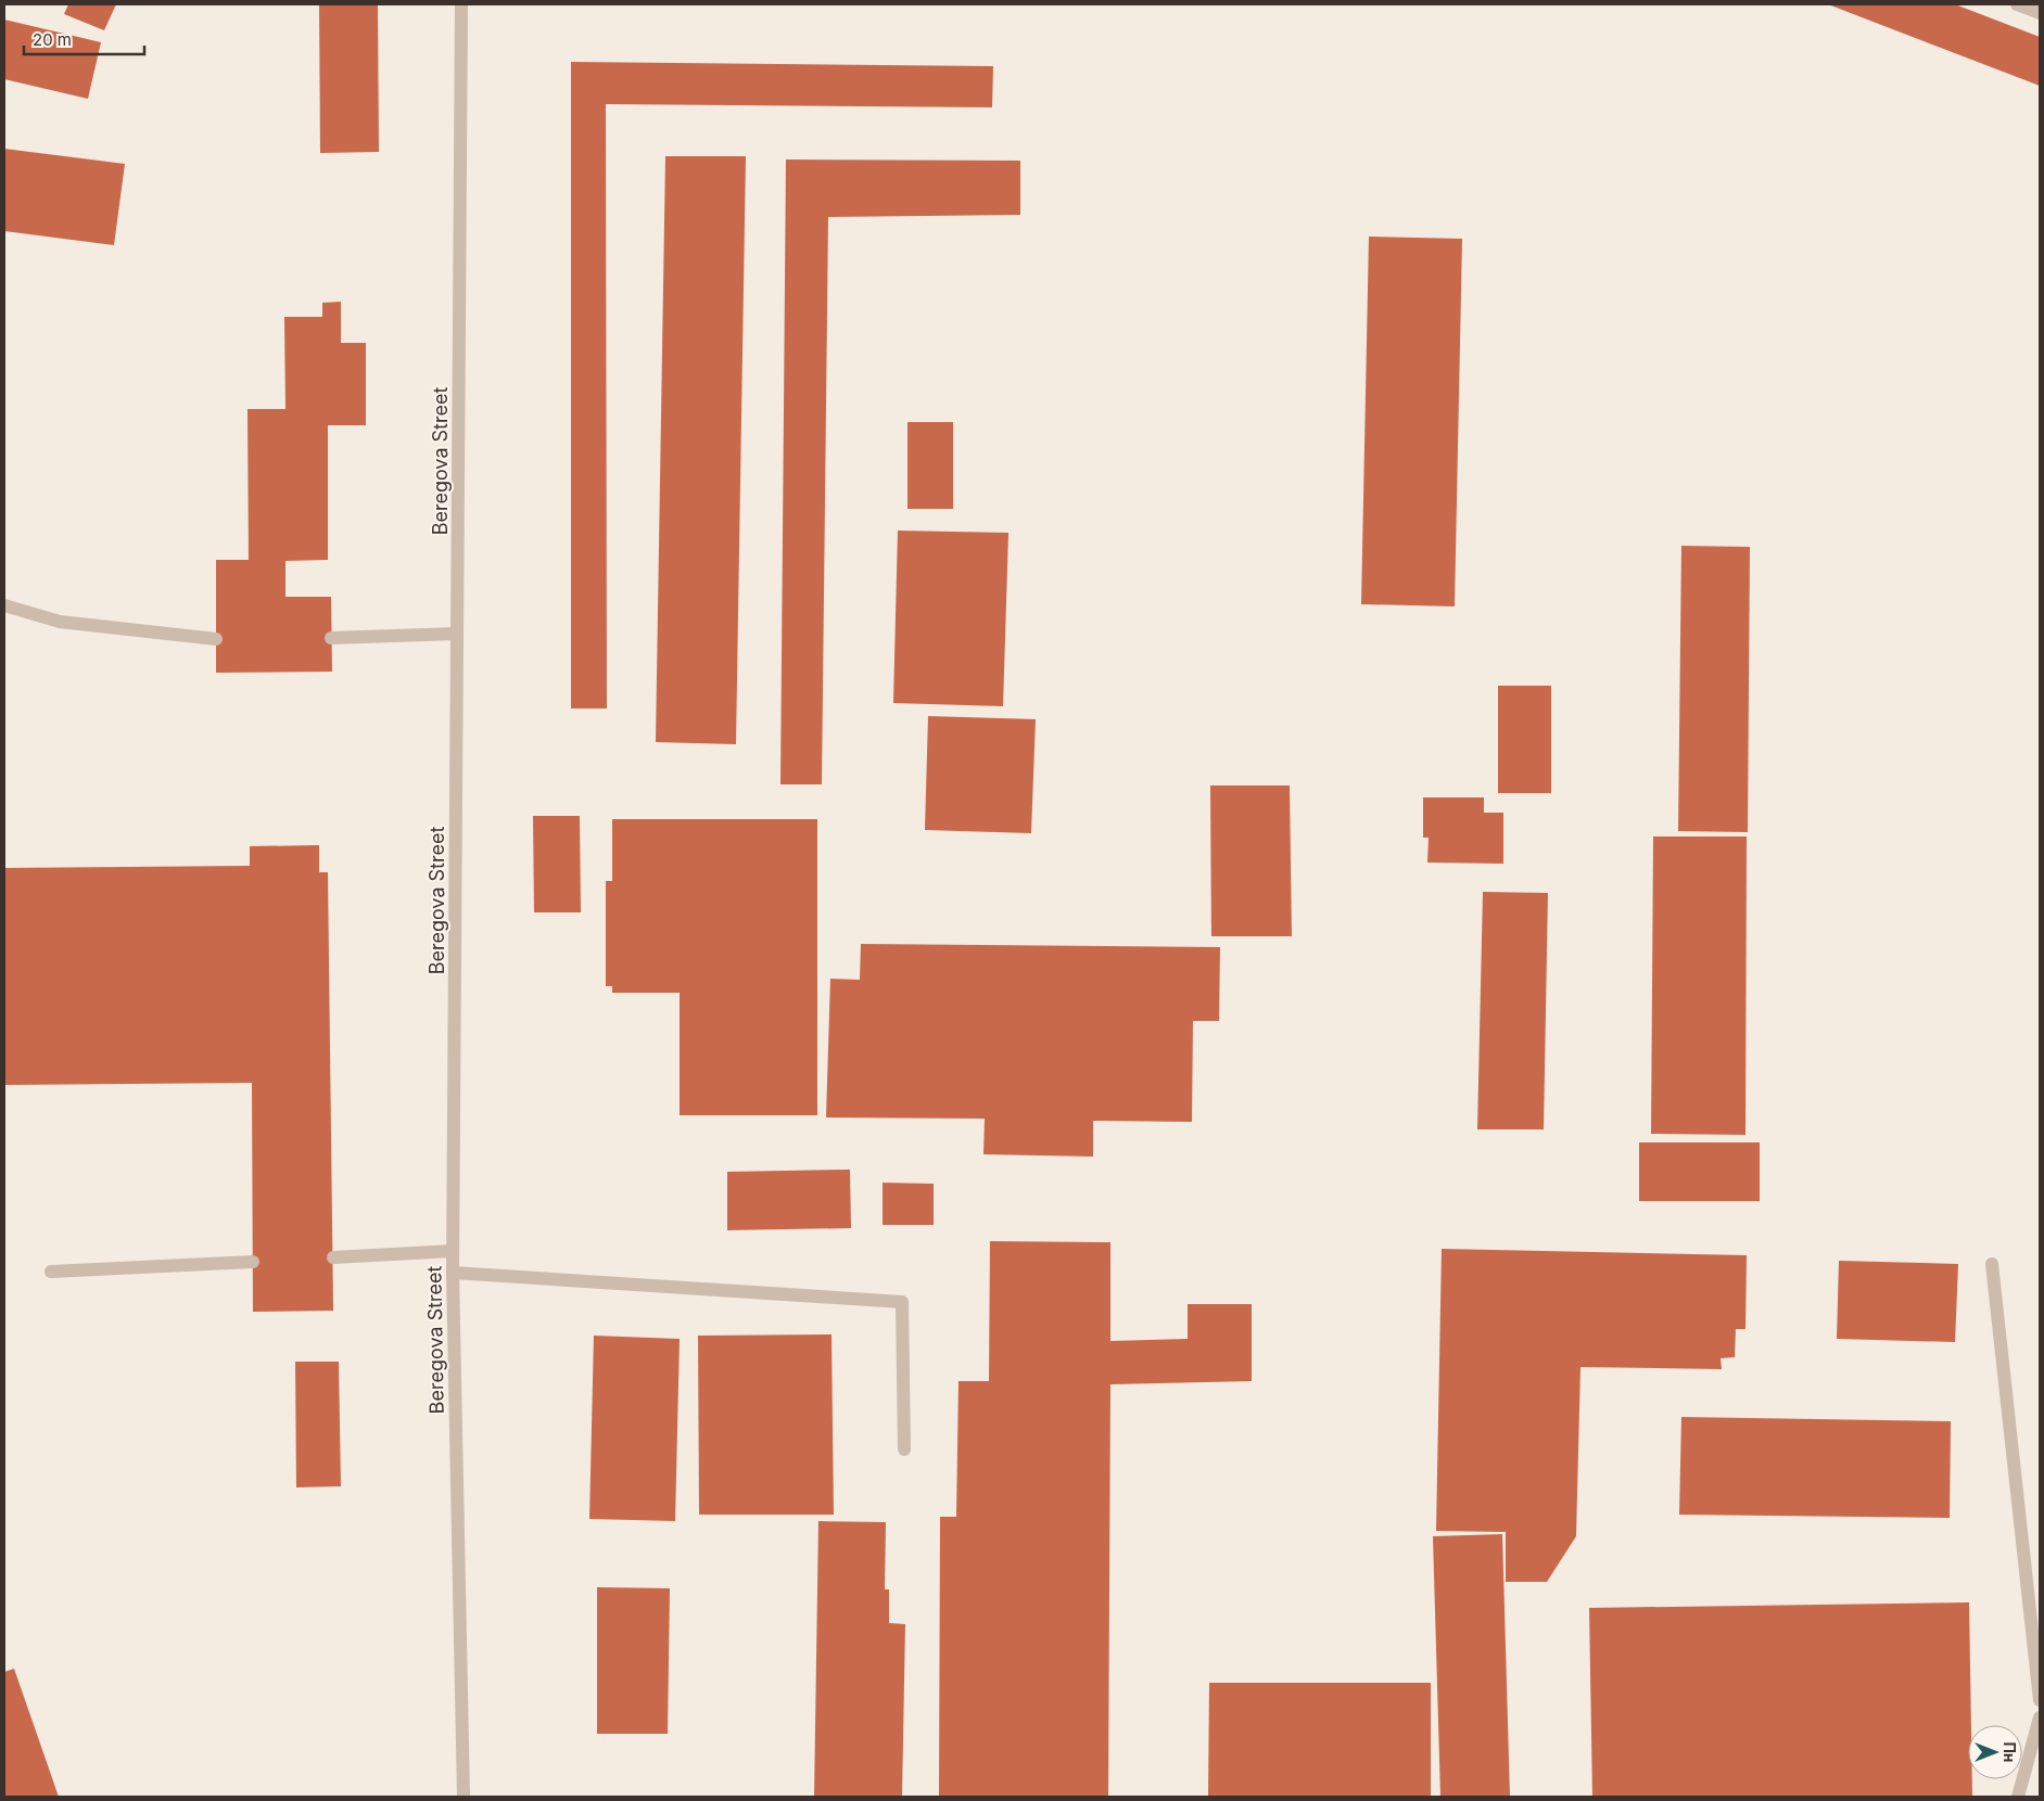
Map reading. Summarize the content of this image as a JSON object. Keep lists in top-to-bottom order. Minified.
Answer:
{"streets":{"street":["Beregova Street"]},"scale_bar":"20 m","north":"right"}
